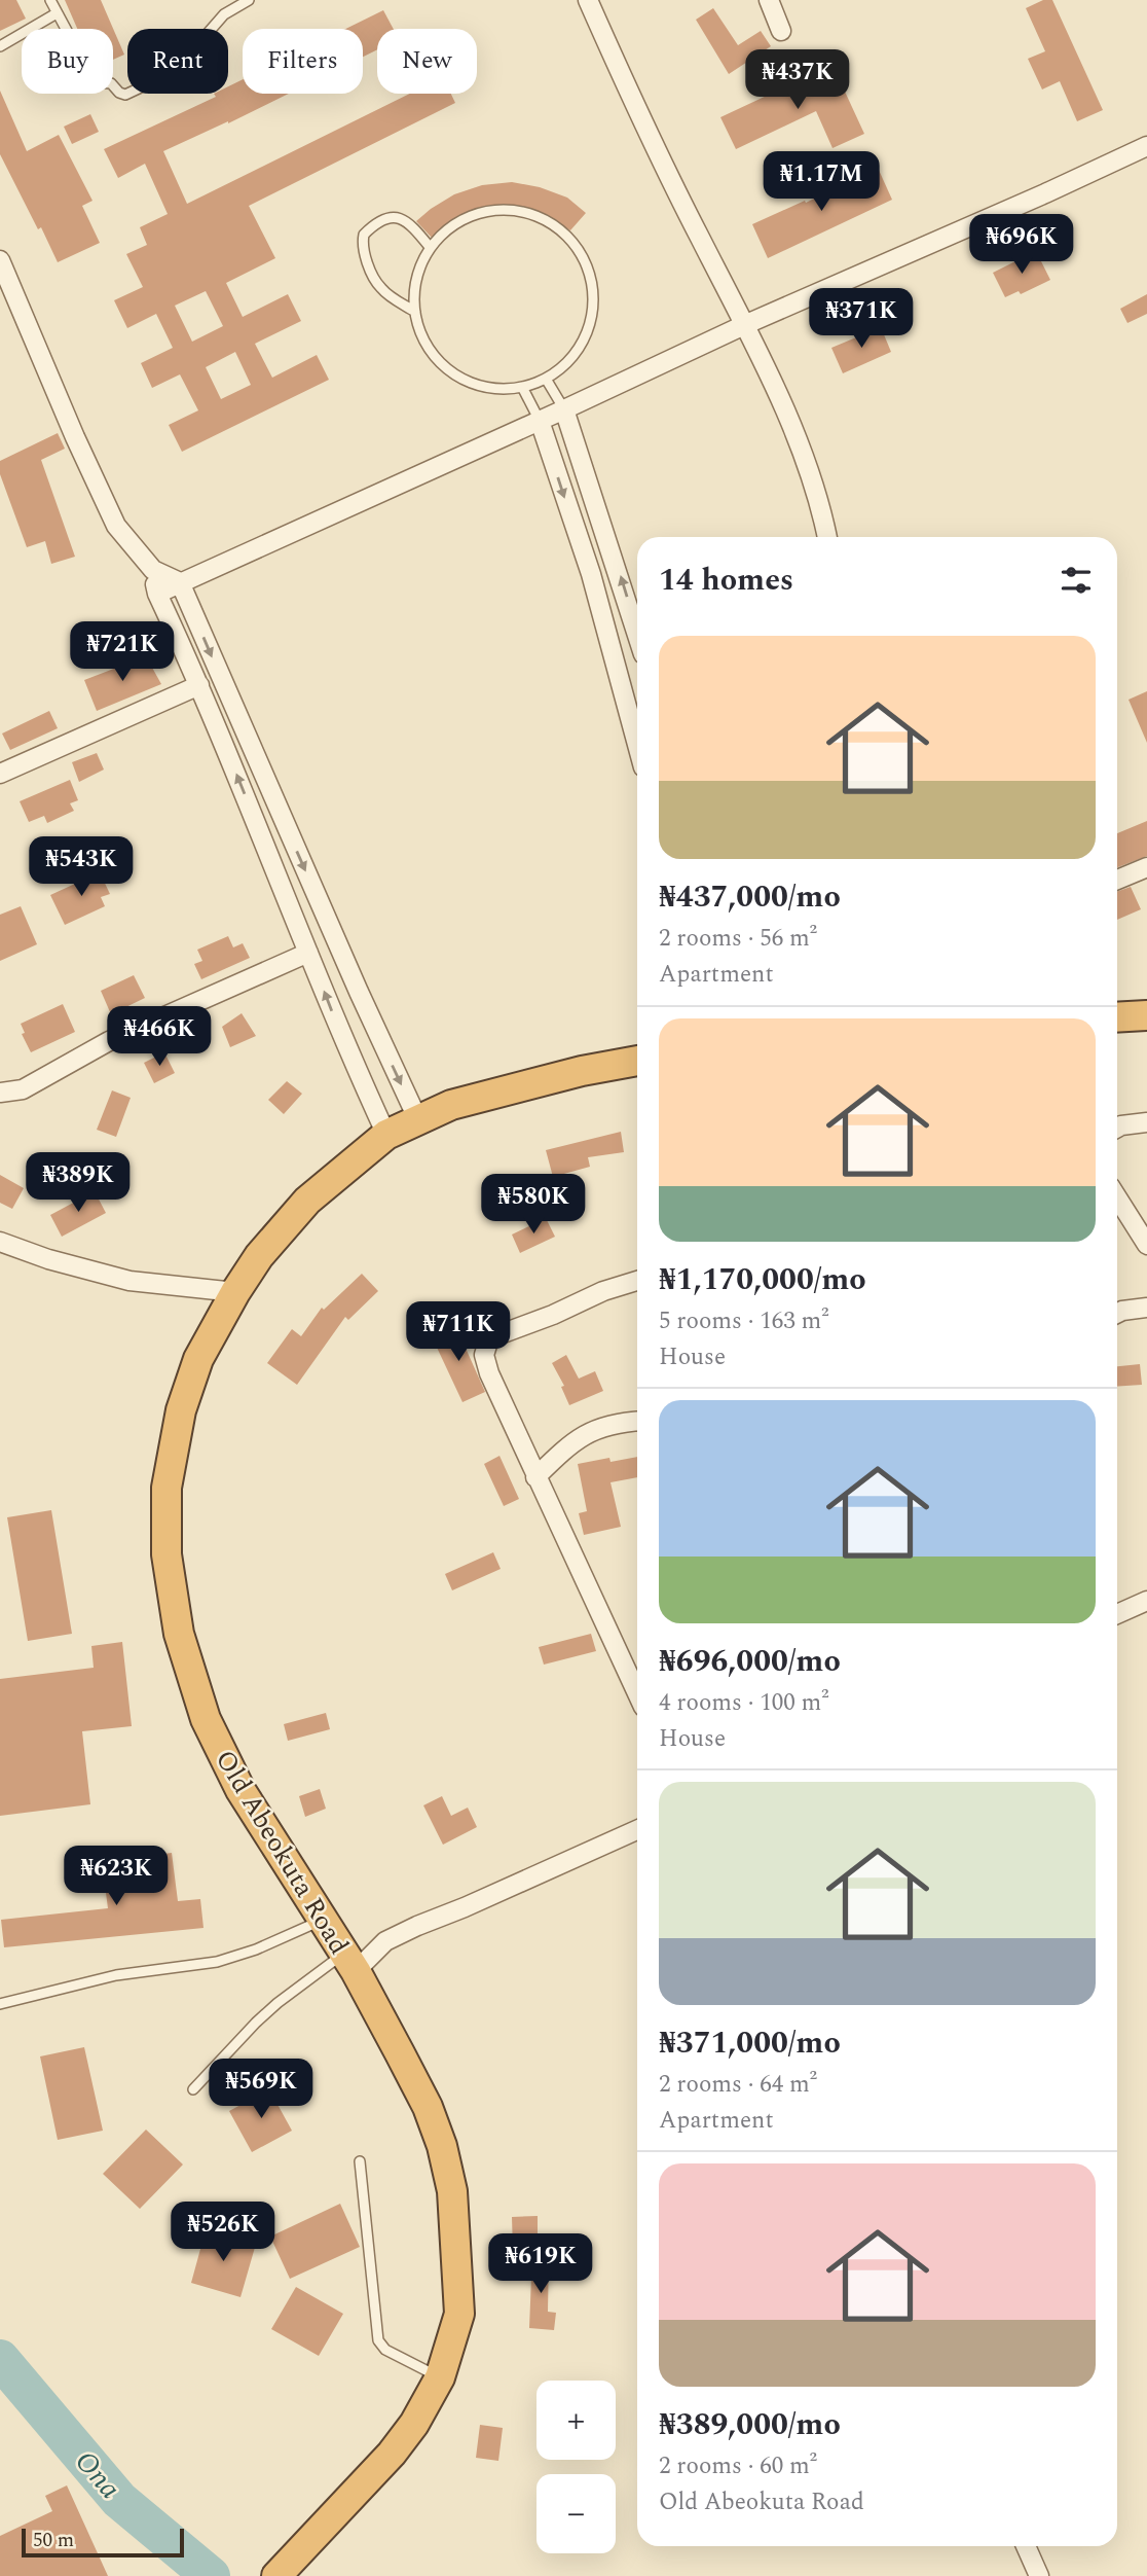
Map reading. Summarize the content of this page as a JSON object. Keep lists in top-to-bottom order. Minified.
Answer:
{"streets":{"highway":["Old Abeokuta Road"]},"water":["Ona"],"scale_bar":"50 m","page":{"chip":["Buy","Rent","Filters","New"],"price":["₦437K","₦1.17M","₦696K","₦371K","₦721K","₦543K","₦466K","₦389K","₦580K","₦711K","₦623K","₦569K","₦526K","₦619K"],"heading":"14 homes","list":[{"name":"₦437,000/mo","note":"2 rooms · 56 m² · Apartment"},{"name":"₦1,170,000/mo","note":"5 rooms · 163 m² · House"},{"name":"₦696,000/mo","note":"4 rooms · 100 m² · House"},{"name":"₦371,000/mo","note":"2 rooms · 64 m² · Apartment"},{"name":"₦389,000/mo","note":"2 rooms · 60 m² · Old Abeokuta Road"}],"map_buttons":["+","−"],"scale":"50 m"}}
